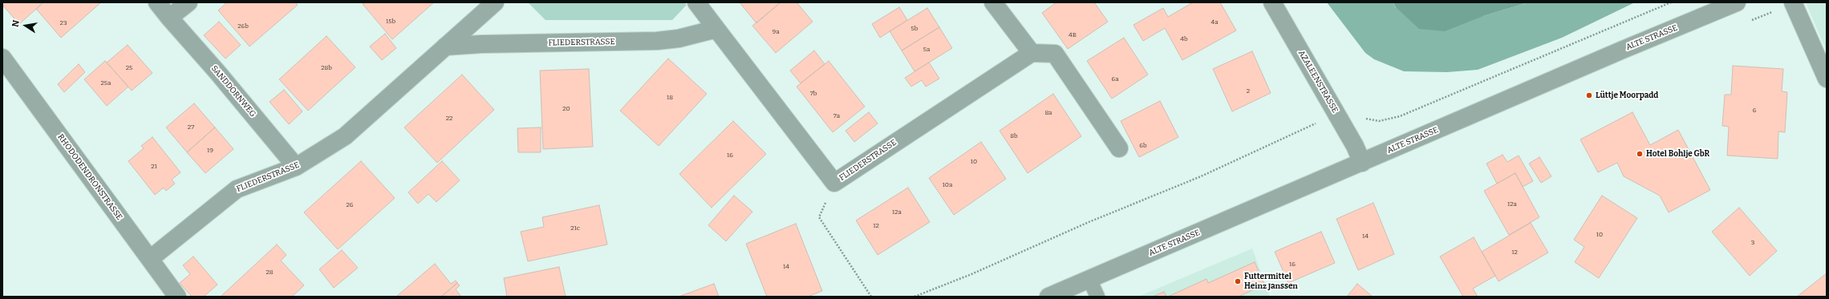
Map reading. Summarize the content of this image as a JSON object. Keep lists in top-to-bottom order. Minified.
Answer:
{"streets":{"street":["ALTE STRASSE","FLIEDERSTRASSE","AZALEENSTRASSE","SANDDORNWEG","RHODODENDRONSTRASSE"]},"crossings":[["ALTE STRASSE","AZALEENSTRASSE"],["FLIEDERSTRASSE","SANDDORNWEG"],["FLIEDERSTRASSE","RHODODENDRONSTRASSE"]],"places":["Lüttje Moorpadd","Hotel Bohlje GbR","Futtermittel Heinz Janssen"],"house_numbers":["15b","4a","23","26b","5b","9a","4B","4b","5a","25","28b","6a","25a","2","7b","18","20","6","8a","7a","22","27","8b","6b","19","16","10","21","10a","12a","26","12a","12","21c","10","14","3","12","16","14","28"],"north":"left"}
